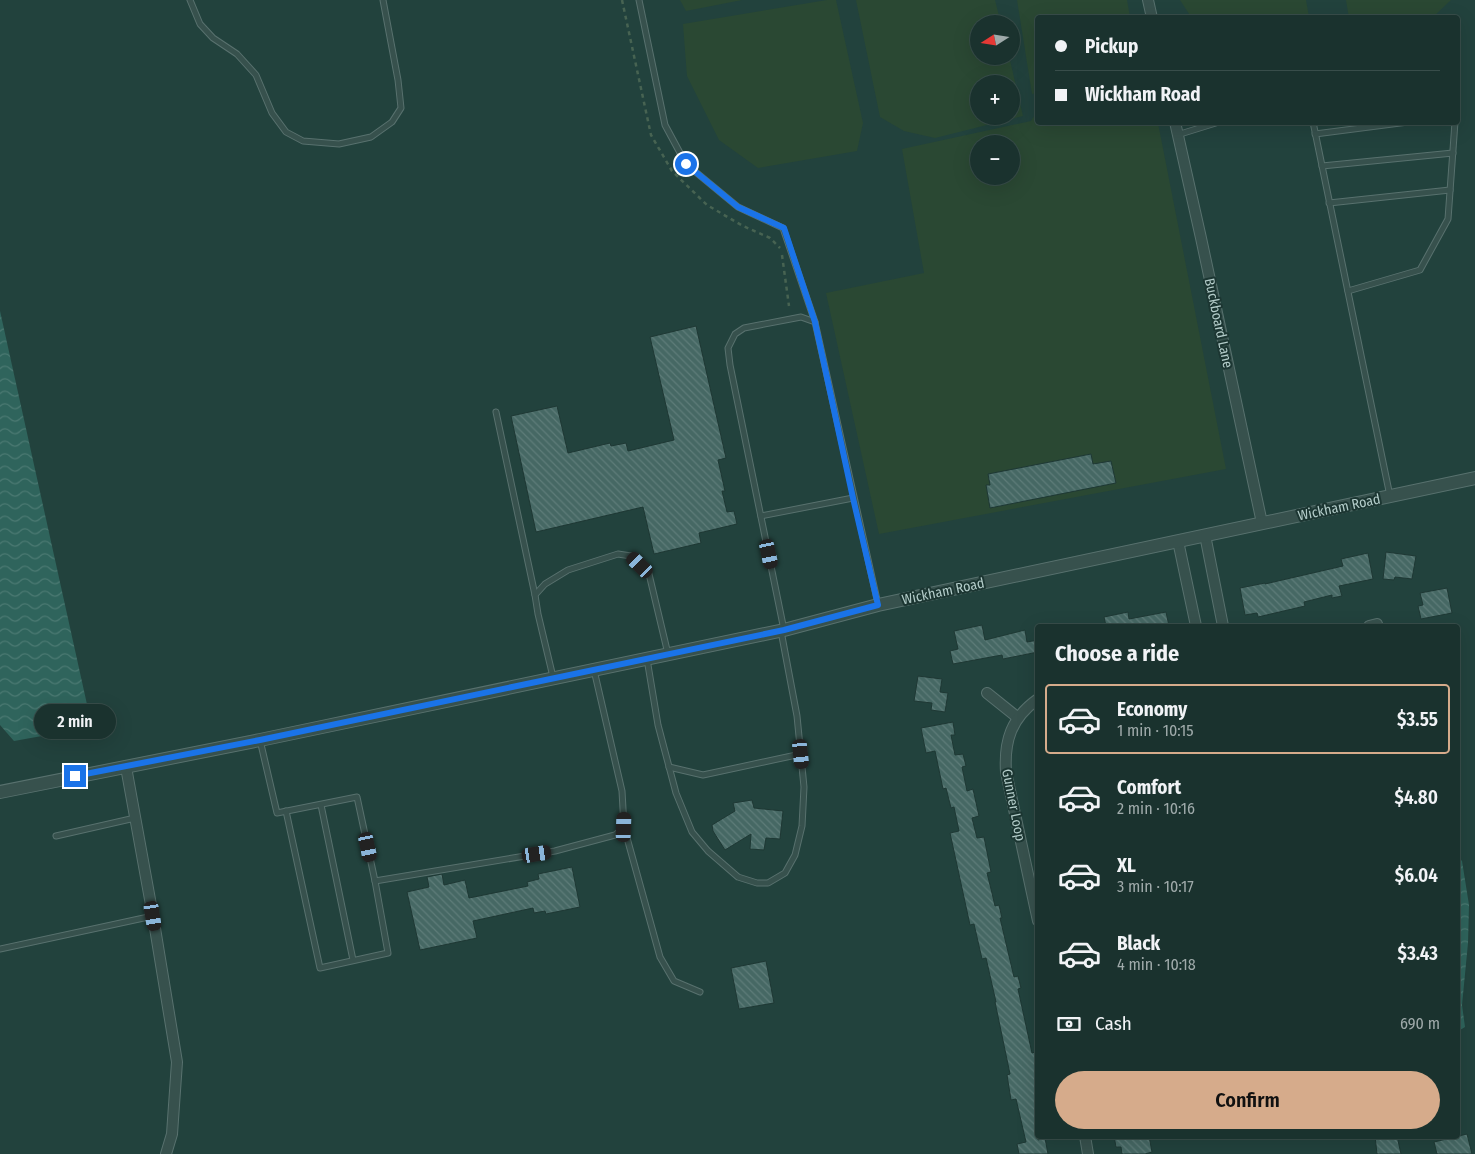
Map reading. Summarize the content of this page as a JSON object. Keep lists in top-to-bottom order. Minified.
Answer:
{"streets":{"street":["Buckboard Lane","Wickham Road","Gunner Loop"]},"crossings":[["Buckboard Lane","Wickham Road"]],"north":"left","page":{"map_buttons":["+","−"],"banner":["Pickup","Wickham Road"],"heading":"Choose a ride","list":[{"name":"Economy","note":"1 min · 10:15","value":"$3.55"},{"name":"Comfort","note":"2 min · 10:16","value":"$4.80"},{"name":"XL","note":"3 min · 10:17","value":"$6.04"},{"name":"Black","note":"4 min · 10:18","value":"$3.43"}],"bubble":"2 min","pay":["Cash","690 m"],"buttons":"Confirm"}}
